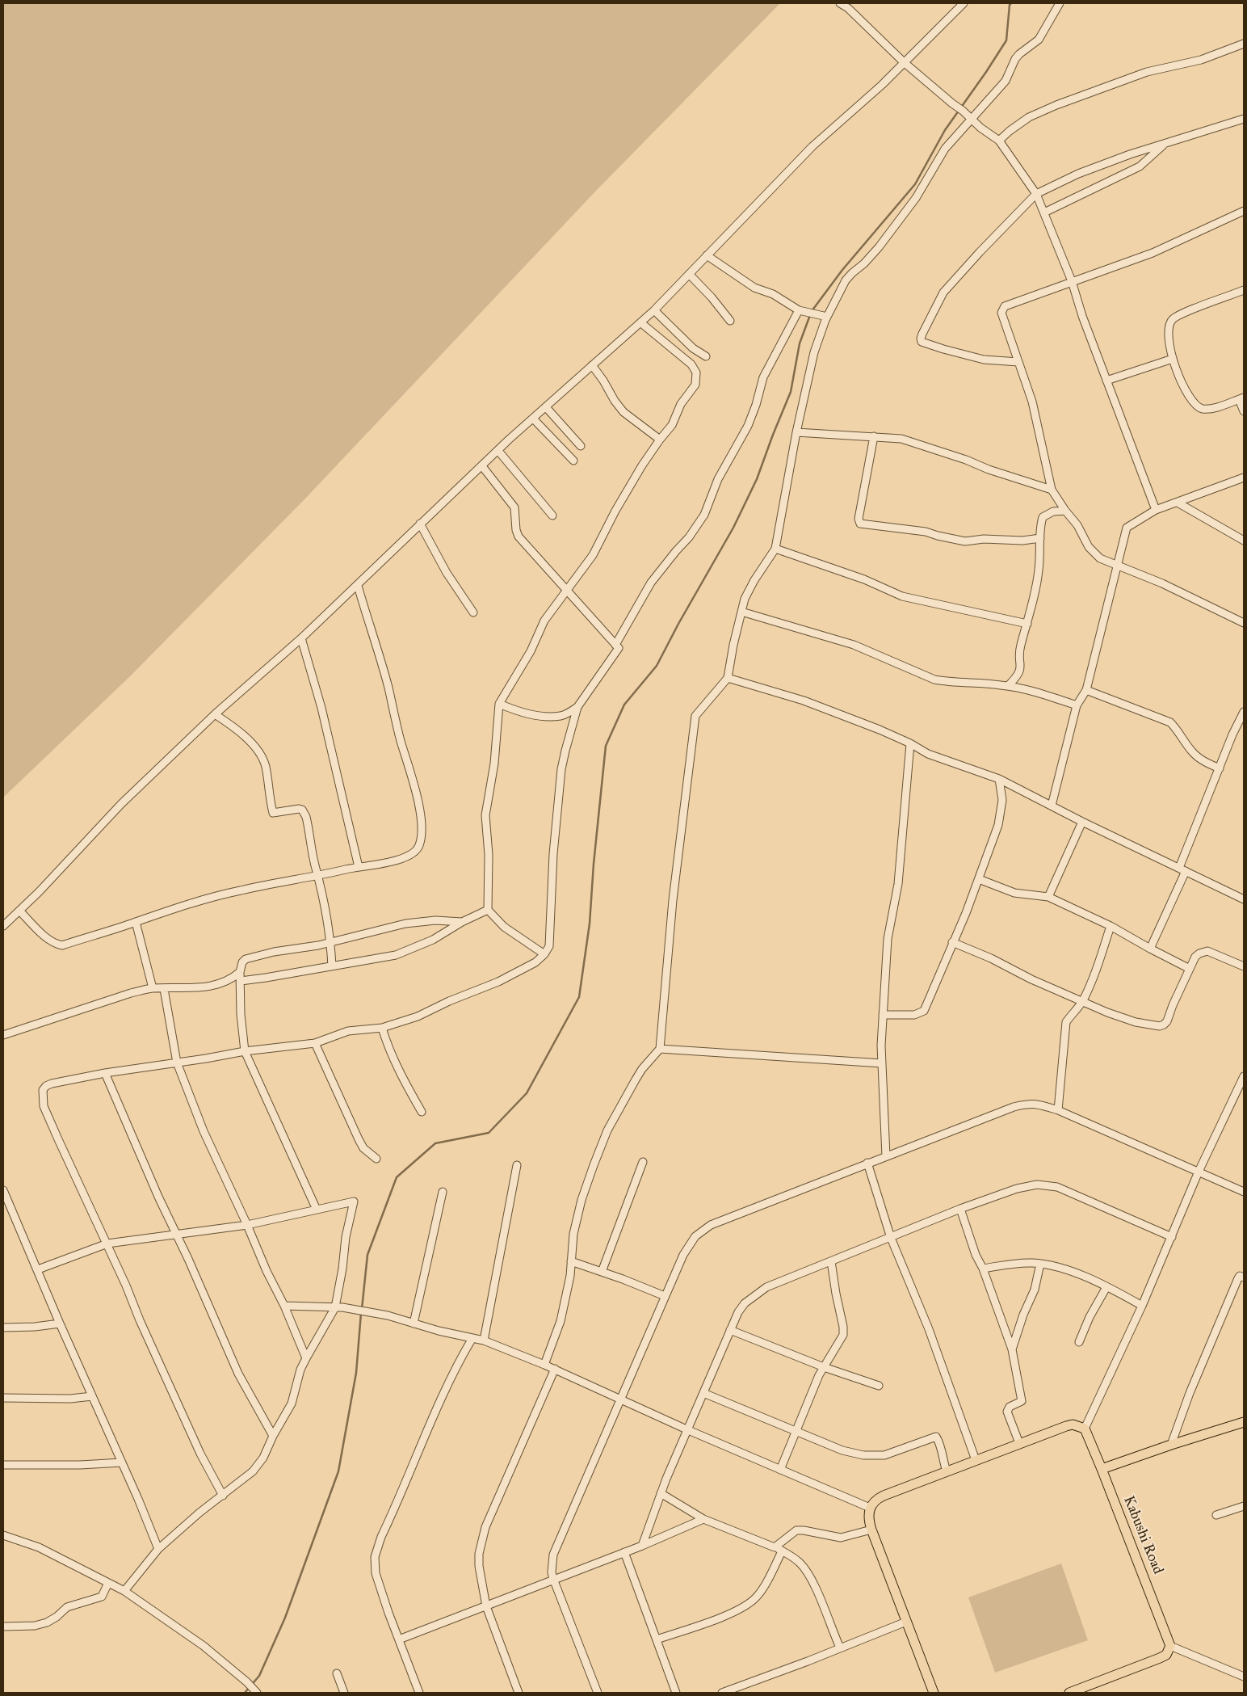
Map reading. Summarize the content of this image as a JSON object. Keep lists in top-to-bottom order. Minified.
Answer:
{"streets":{"main road":["Kabushi Road"]}}
